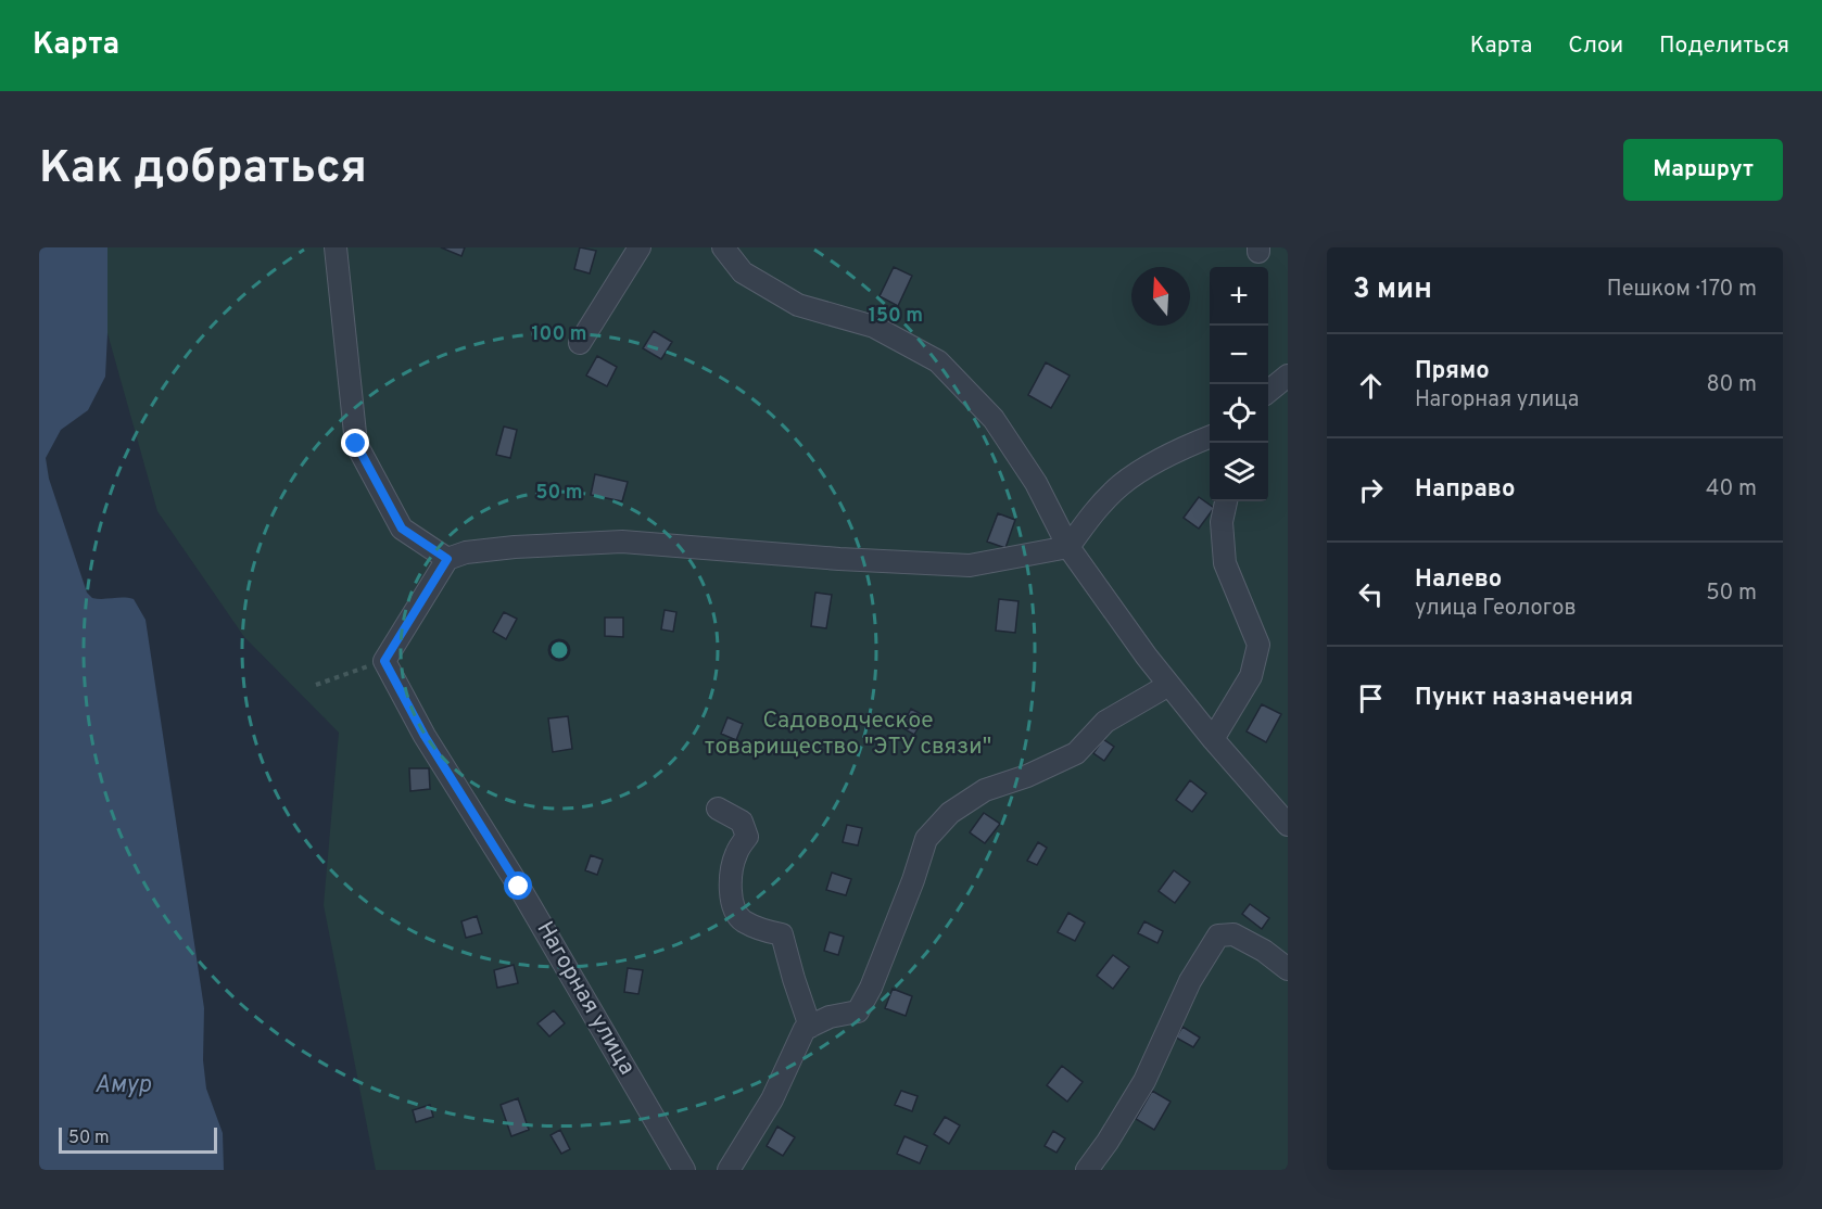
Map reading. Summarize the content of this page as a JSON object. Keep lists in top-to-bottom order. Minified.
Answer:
{"streets":{"street":["Нагорная улица"]},"water":["Амур"],"parks":["Садоводческое товарищество \"ЭТУ связи\""],"scale_bar":"50 m","north":"top","page":{"header":"Карта","nav":["Карта","Слои","Поделиться"],"buttons":"Маршрут","title":"Как добраться","heading":["3 мин","Пешком · 170 m"],"map_buttons":["+","−"],"list":[["Прямо","Нагорная улица","80 m"],["Направо","40 m"],["Налево","улица Геологов","50 m"],"Пункт назначения"],"scale":"50 m"},"rings":["150 m","100 m","50 m"]}
